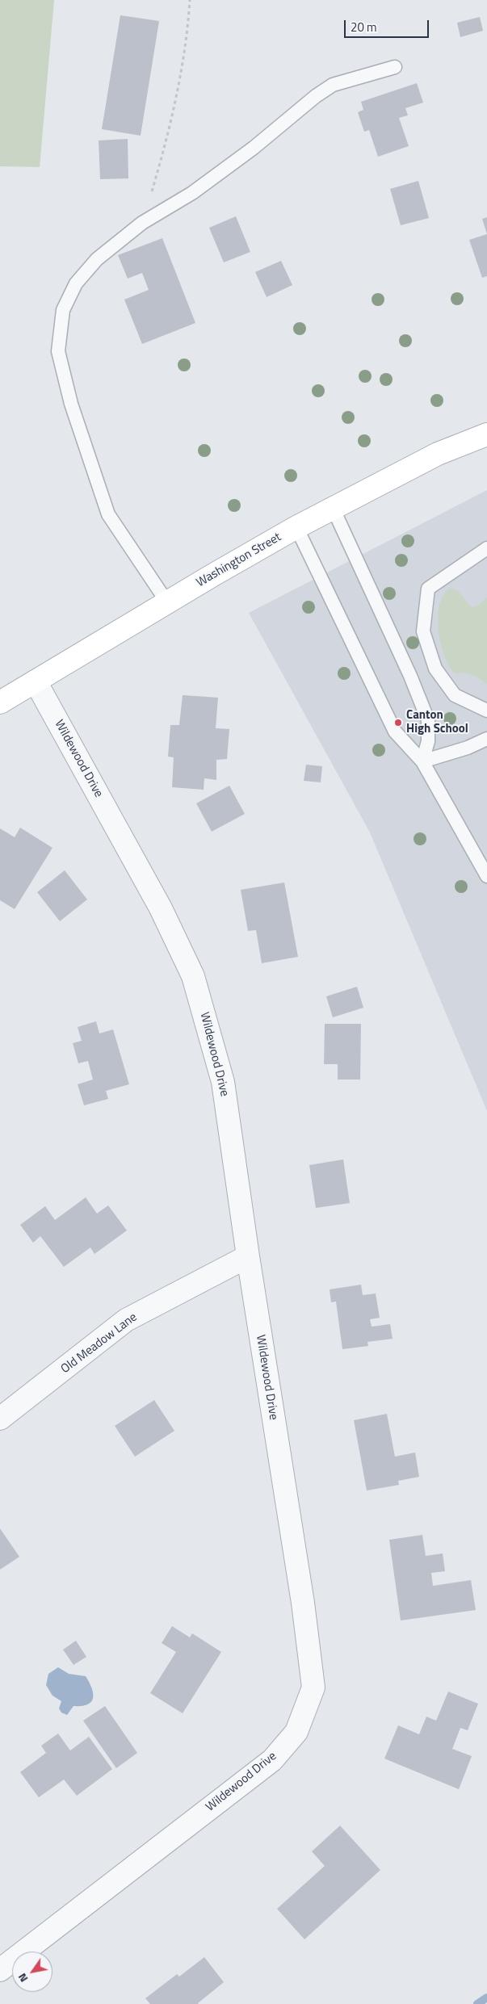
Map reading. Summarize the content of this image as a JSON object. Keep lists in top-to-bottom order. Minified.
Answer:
{"streets":{"main road":["Washington Street"],"street":["Wildewood Drive","Old Meadow Lane"]},"crossings":[["Washington Street","Wildewood Drive"],["Wildewood Drive","Old Meadow Lane"]],"places":["Canton High School"],"scale_bar":"20 m","north":"bottom left"}
